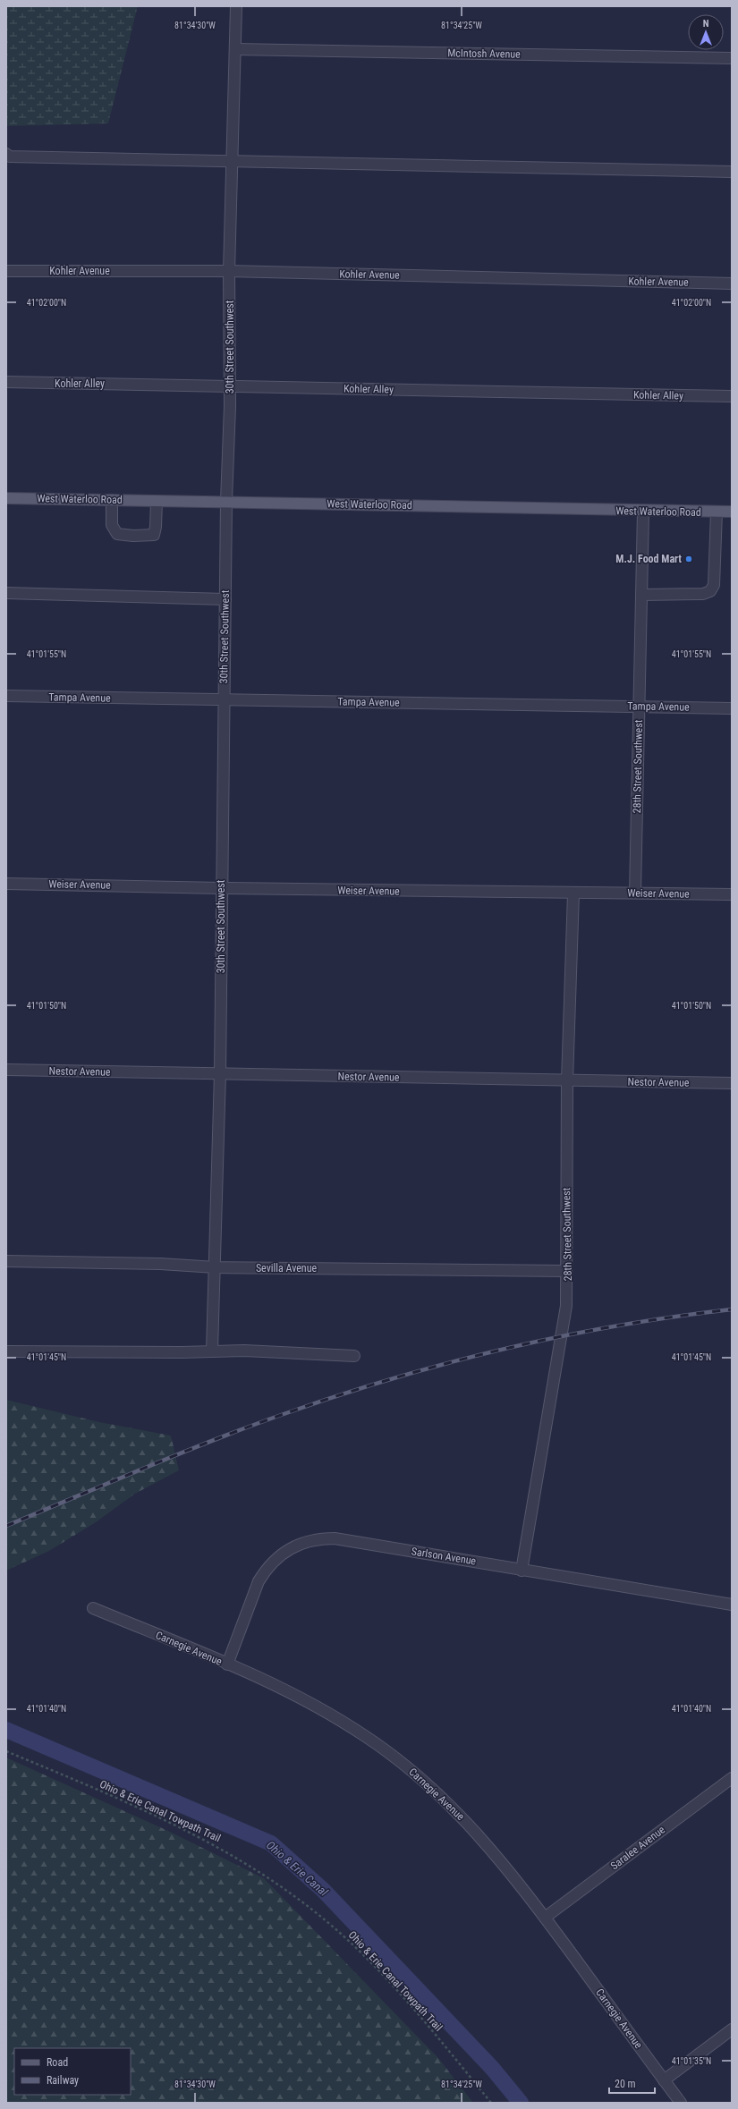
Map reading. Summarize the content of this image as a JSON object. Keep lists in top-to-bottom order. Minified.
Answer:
{"streets":{"main road":["West Waterloo Road"],"street":["McIntosh Avenue","Kohler Avenue","30th Street Southwest","Kohler Alley","Tampa Avenue","28th Street Southwest","Weiser Avenue","Nestor Avenue","Sevilla Avenue","Sarlson Avenue","Carnegie Avenue","Saralee Avenue"],"path":["Ohio & Erie Canal Towpath Trail"]},"crossings":[["McIntosh Avenue","30th Street Southwest"],["Kohler Avenue","30th Street Southwest"],["30th Street Southwest","Kohler Alley"],["30th Street Southwest","West Waterloo Road"],["30th Street Southwest","Tampa Avenue"],["30th Street Southwest","Weiser Avenue"],["30th Street Southwest","Nestor Avenue"],["30th Street Southwest","Sevilla Avenue"],["West Waterloo Road","28th Street Southwest"],["Tampa Avenue","28th Street Southwest"],["28th Street Southwest","Weiser Avenue"],["28th Street Southwest","Nestor Avenue"],["28th Street Southwest","Sevilla Avenue"],["28th Street Southwest","Sarlson Avenue"],["Sarlson Avenue","Carnegie Avenue"],["Carnegie Avenue","Saralee Avenue"]],"water":["Ohio & Erie Canal"],"places":["M.J. Food Mart"],"legend":["Road","Railway"],"scale_bar":"20 m","north":"top","coordinates":["81°34'30\"W","81°34'25\"W","41°02'00\"N","41°01'55\"N","41°01'50\"N","41°01'45\"N","41°01'40\"N","41°01'35\"N"]}
